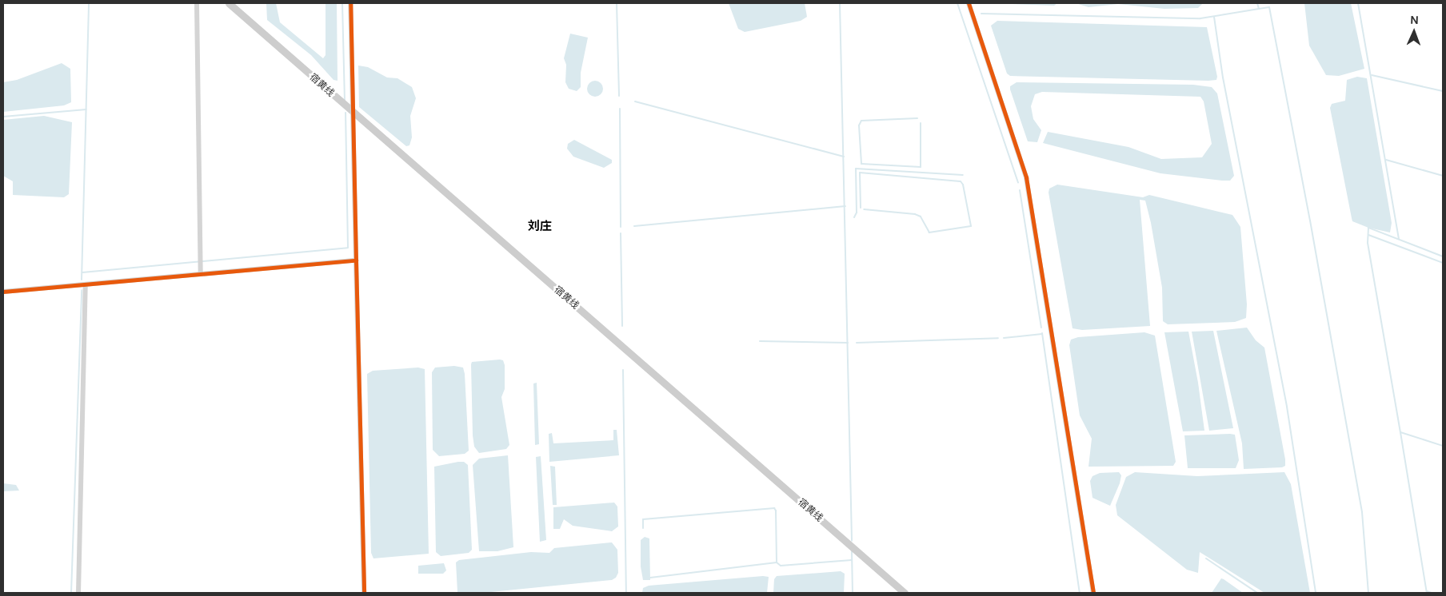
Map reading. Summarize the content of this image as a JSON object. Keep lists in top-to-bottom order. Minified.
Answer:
{"streets":{"main road":["宿黄线"]},"districts":["刘庄"],"north":"top"}
